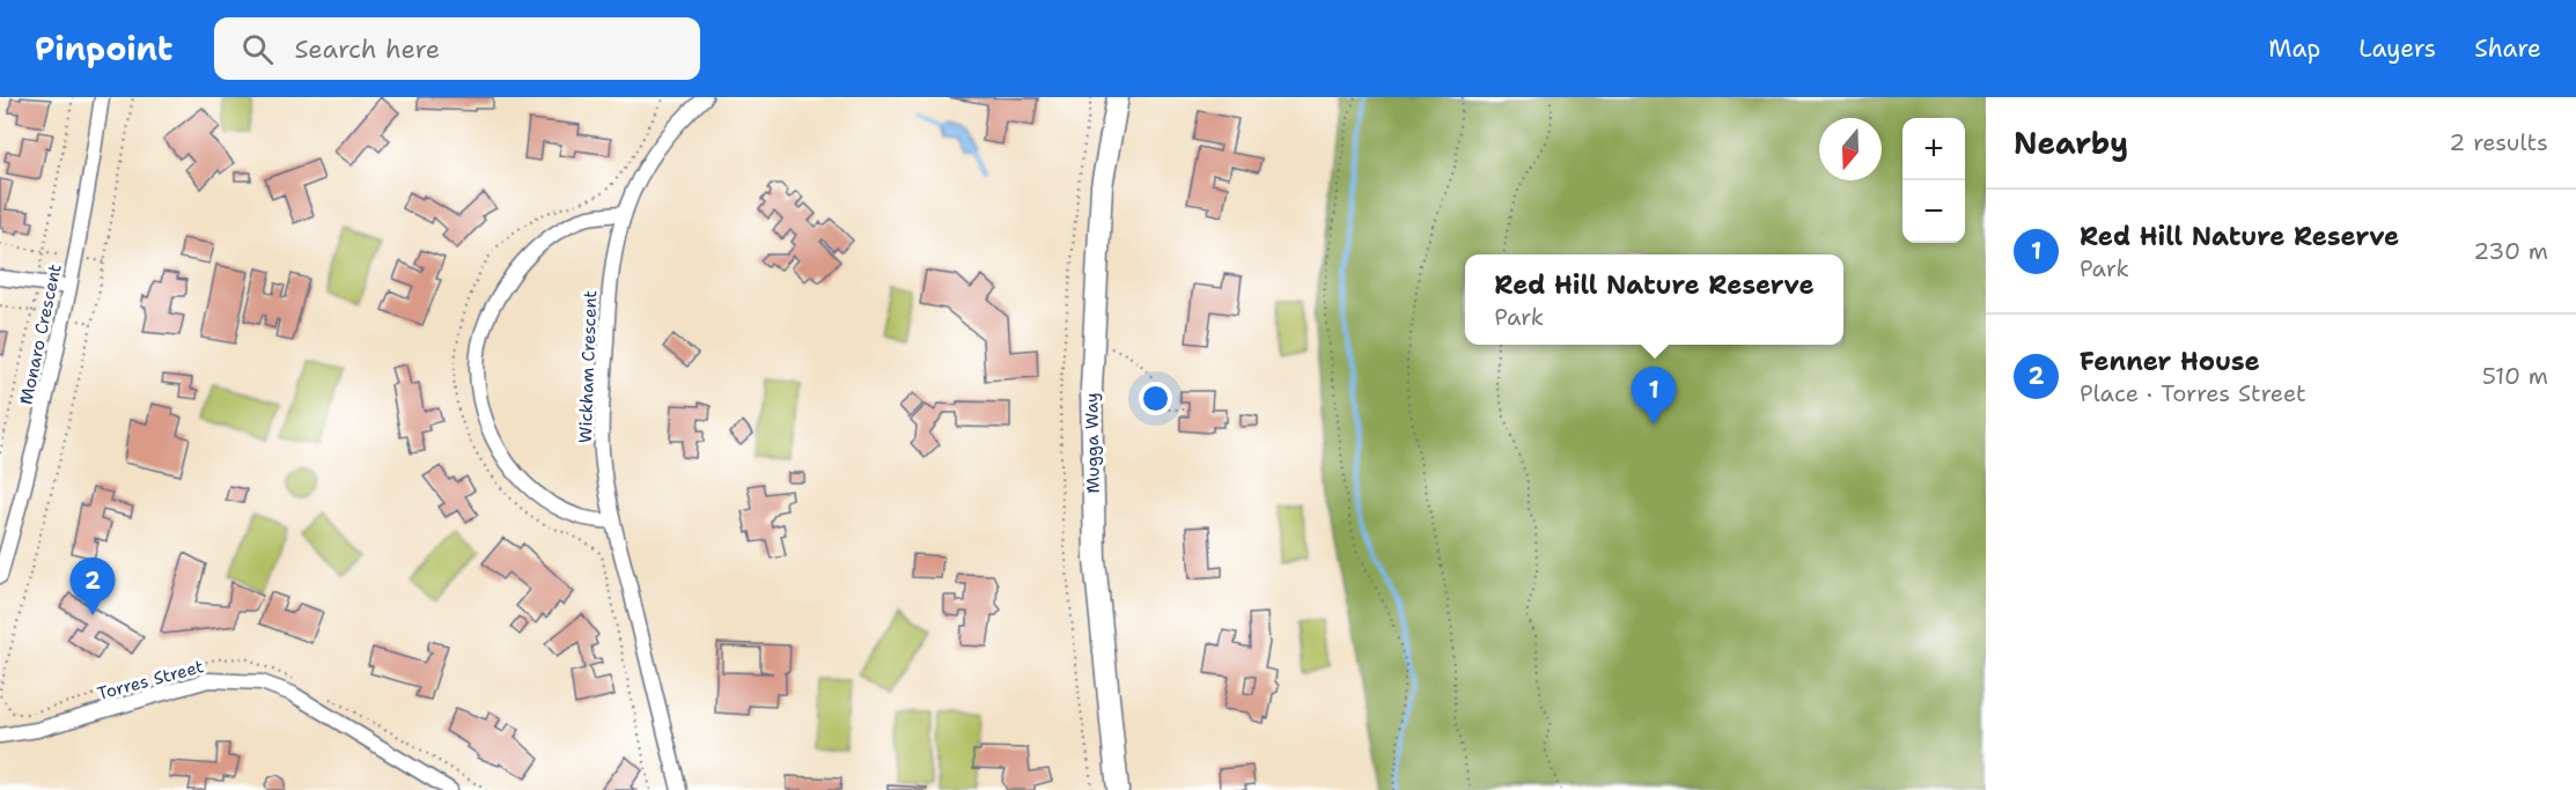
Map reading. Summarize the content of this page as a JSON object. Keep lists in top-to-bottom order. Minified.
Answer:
{"streets":{"main road":["Mugga Way"],"street":["Monaro Crescent","Wickham Crescent","Torres Street"]},"north":"bottom","page":{"header":"Pinpoint","search":"Search here","nav":["Map","Layers","Share"],"heading":["Nearby","2 results"],"map_buttons":["+","−"],"list":[{"mark":"1","name":"Red Hill Nature Reserve","note":"Park","value":"230 m"},{"mark":"2","name":"Fenner House","note":"Place · Torres Street","value":"510 m"}],"popup":["Red Hill Nature Reserve","Park"],"pins":["1","2"]}}
